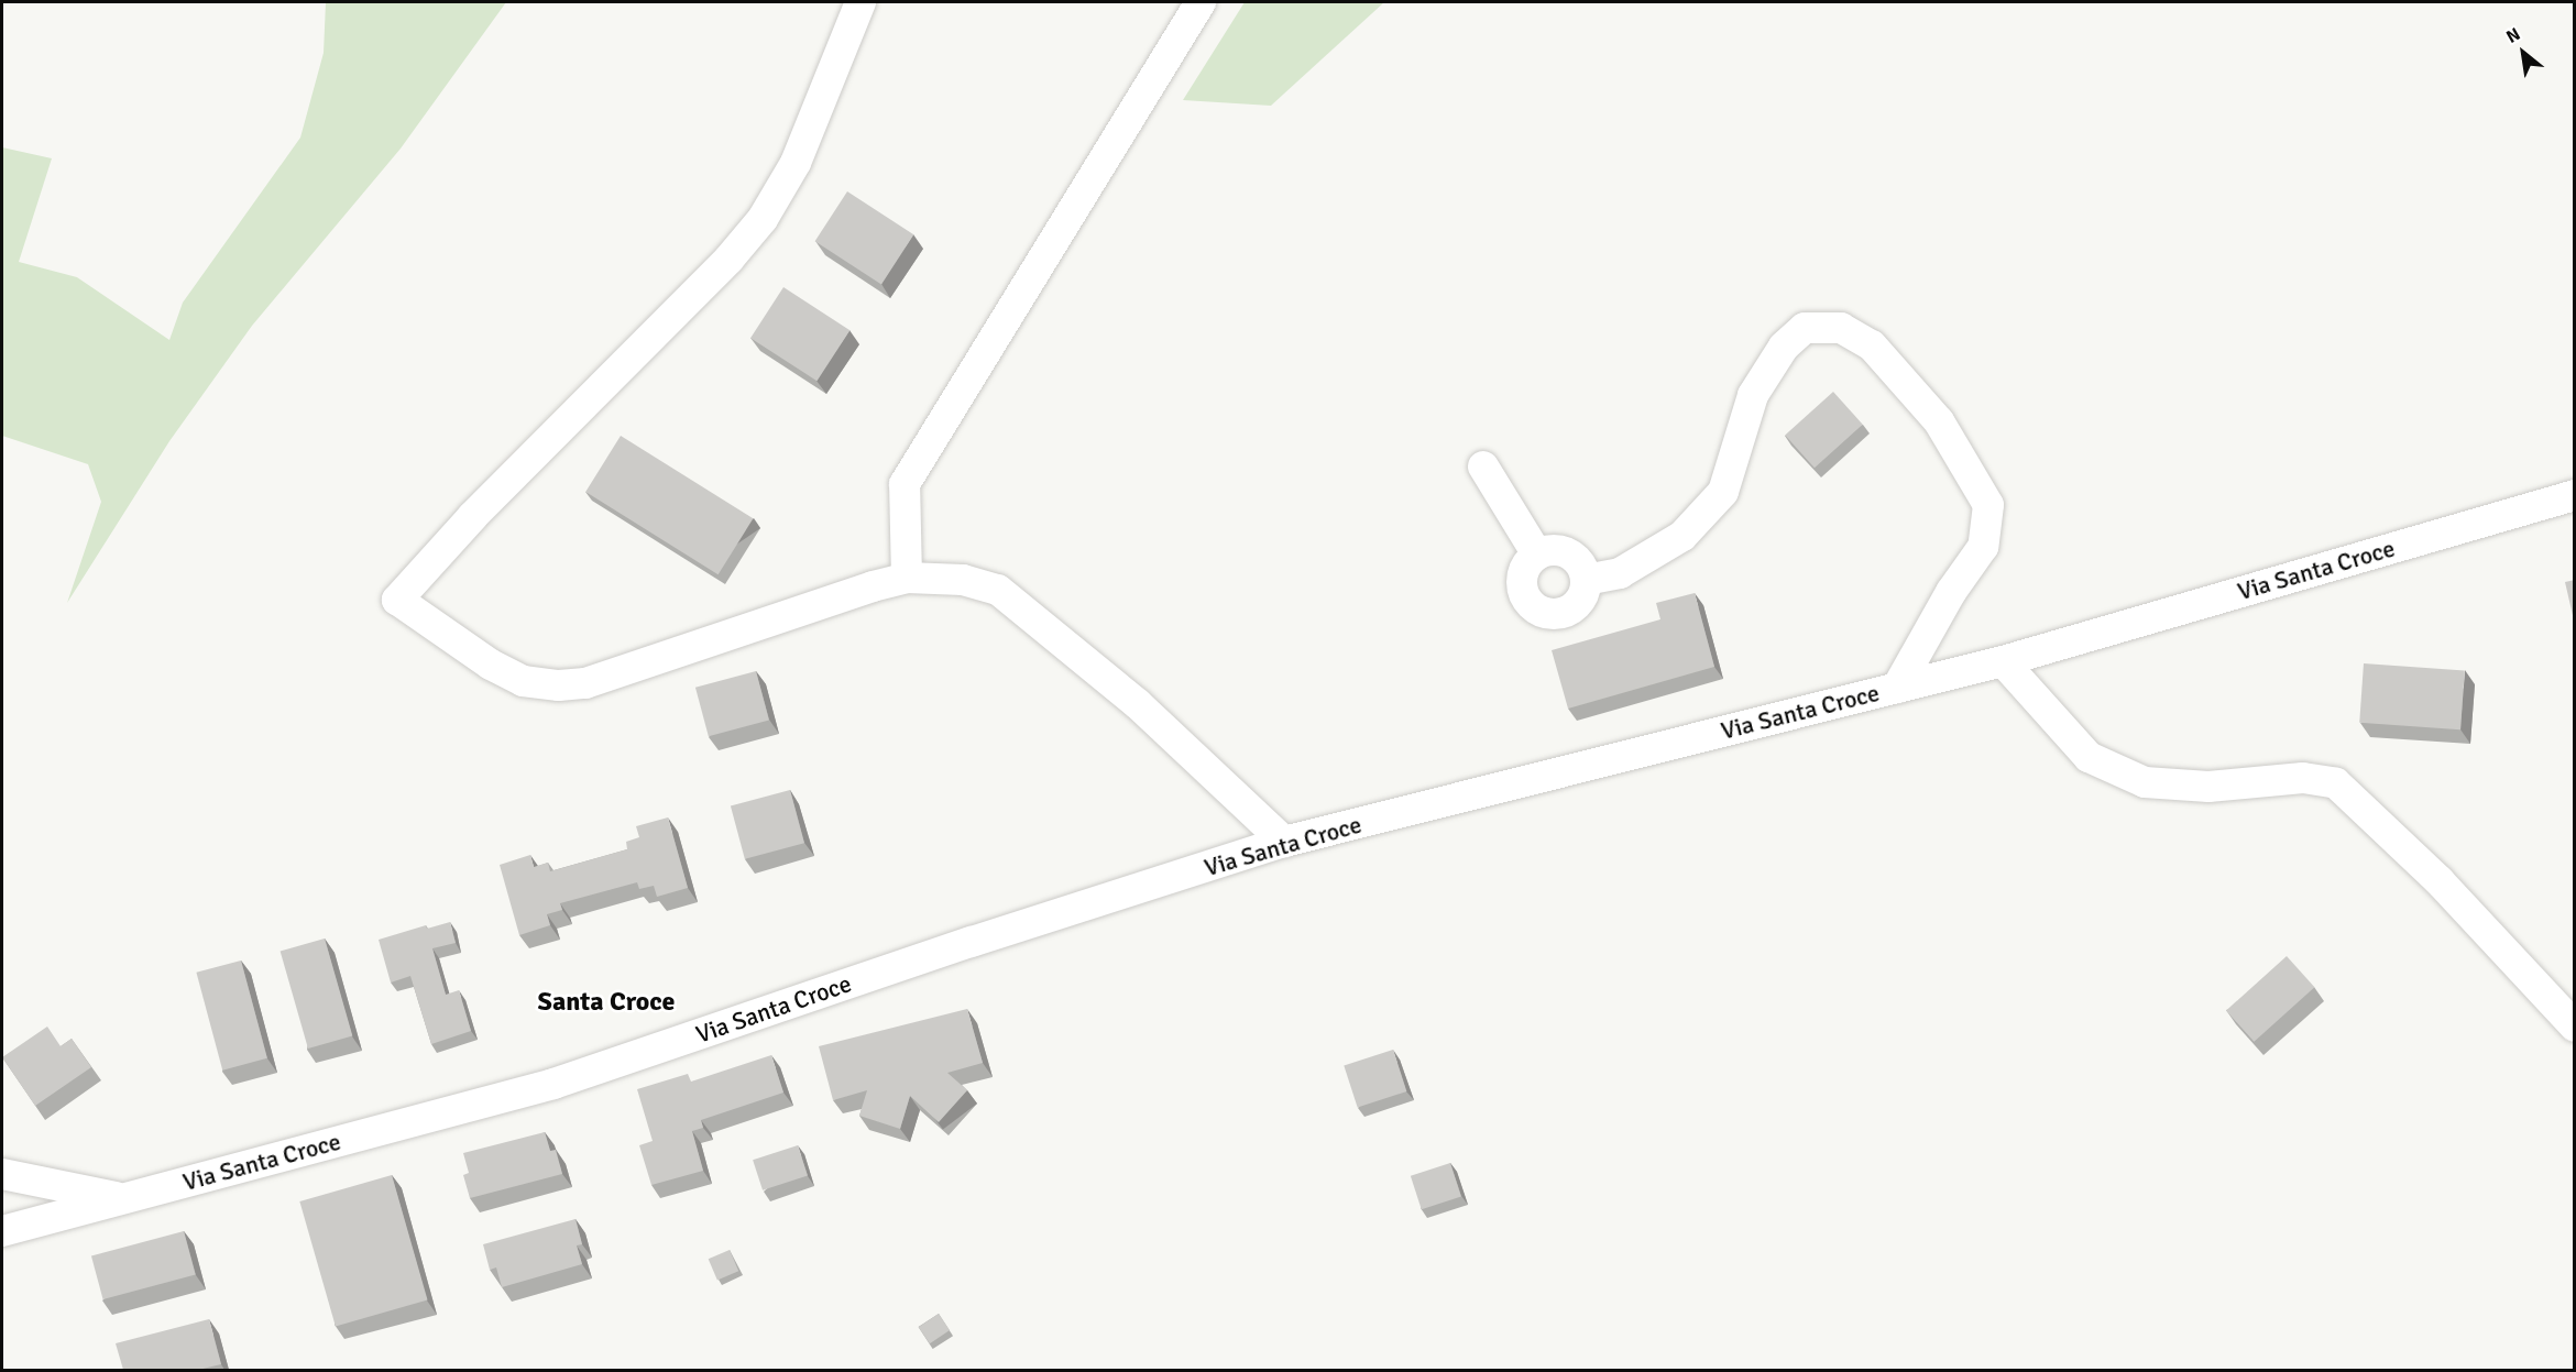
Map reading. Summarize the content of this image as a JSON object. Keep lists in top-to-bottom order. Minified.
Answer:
{"streets":{"street":["Via Santa Croce"]},"districts":["Santa Croce"],"north":"top left"}
